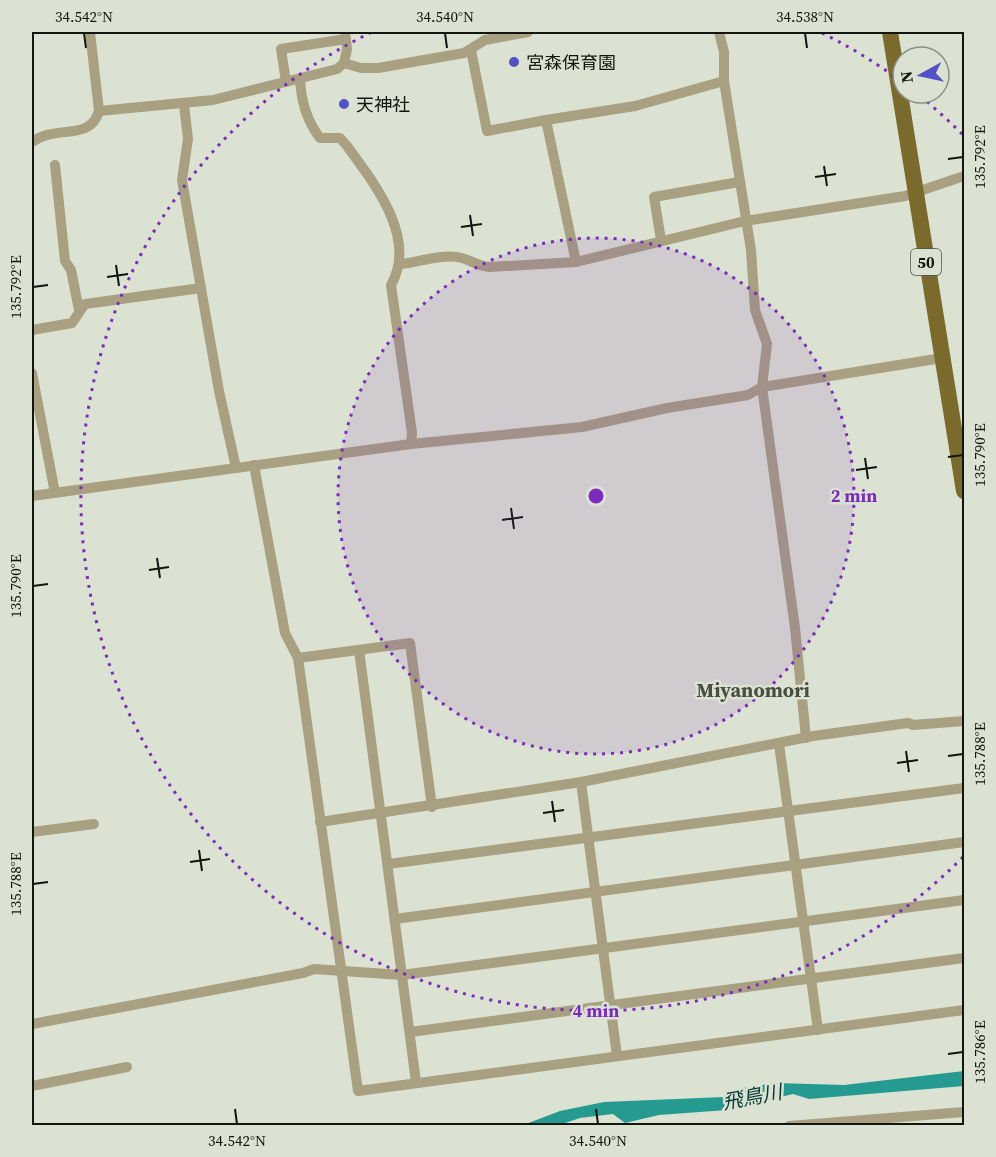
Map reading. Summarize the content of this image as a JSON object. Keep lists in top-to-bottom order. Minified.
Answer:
{"streets":{"main road":["50"]},"districts":["Miyanomori"],"water":["飛鳥川"],"places":["宮森保育園","天神社"],"north":"left","coordinates":["34.542°N","34.540°N","34.538°N","135.792°E","135.790°E","135.788°E","135.786°E"],"rings":["2 min","4 min"]}
